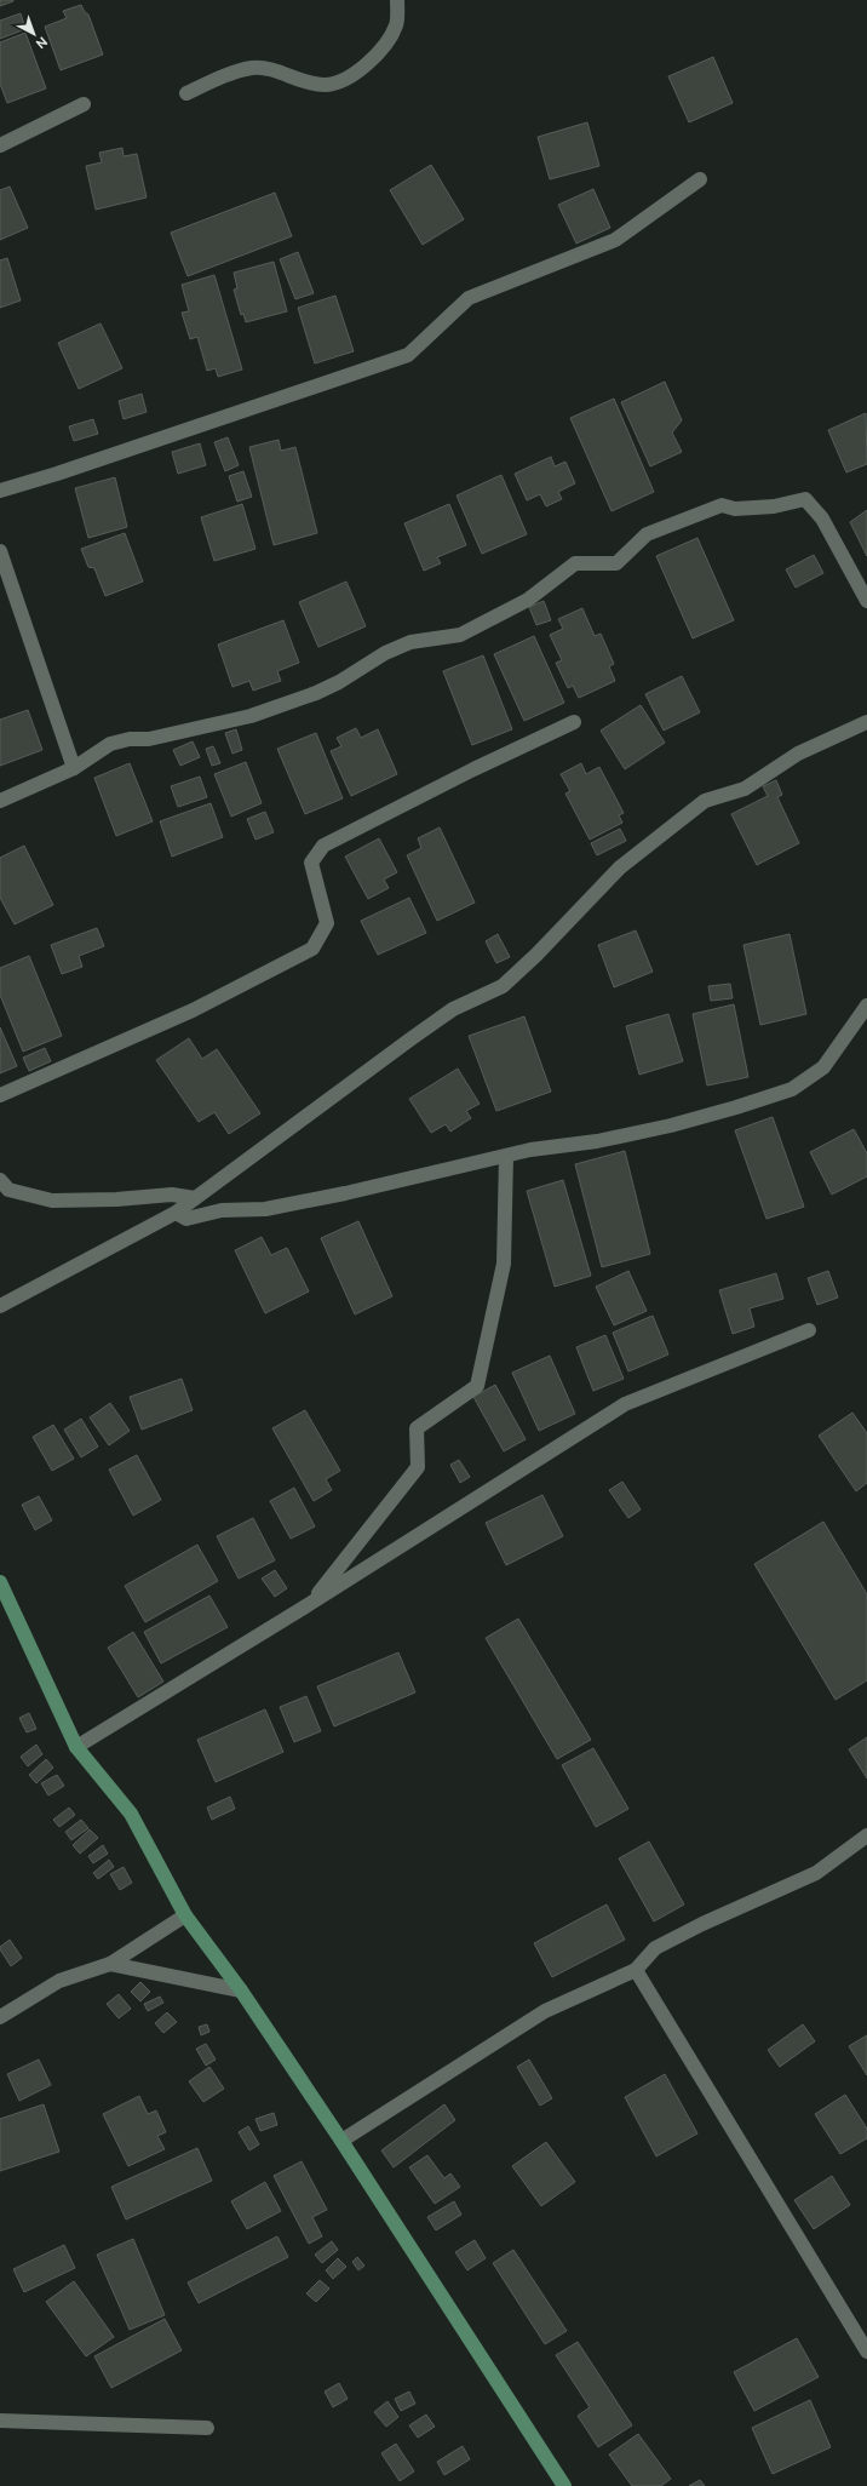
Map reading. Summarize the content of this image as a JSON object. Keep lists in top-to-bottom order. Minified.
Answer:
{"north":"bottom right"}
